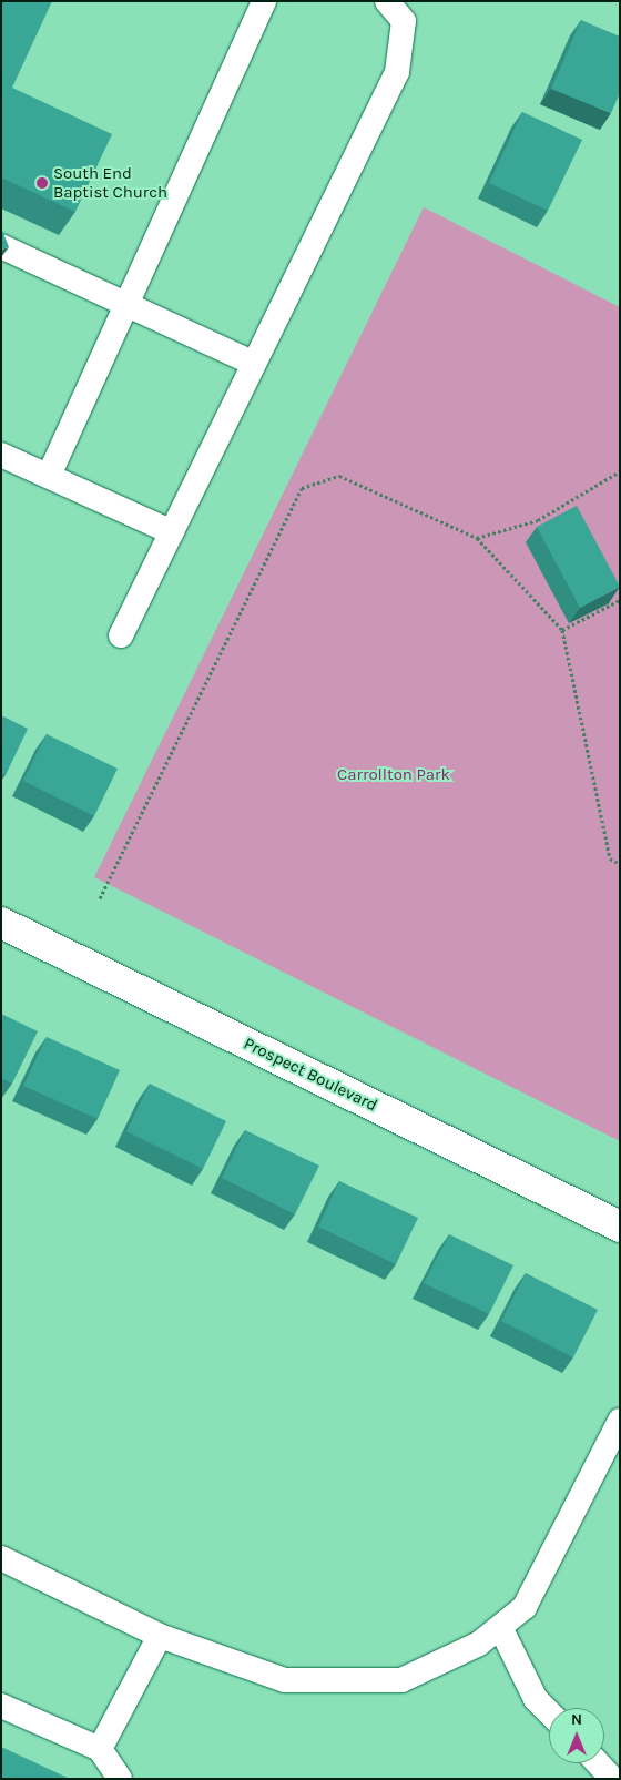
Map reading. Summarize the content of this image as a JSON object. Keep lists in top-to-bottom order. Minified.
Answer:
{"streets":{"street":["Prospect Boulevard"]},"parks":["Carrollton Park"],"places":["South End Baptist Church"],"north":"top"}
